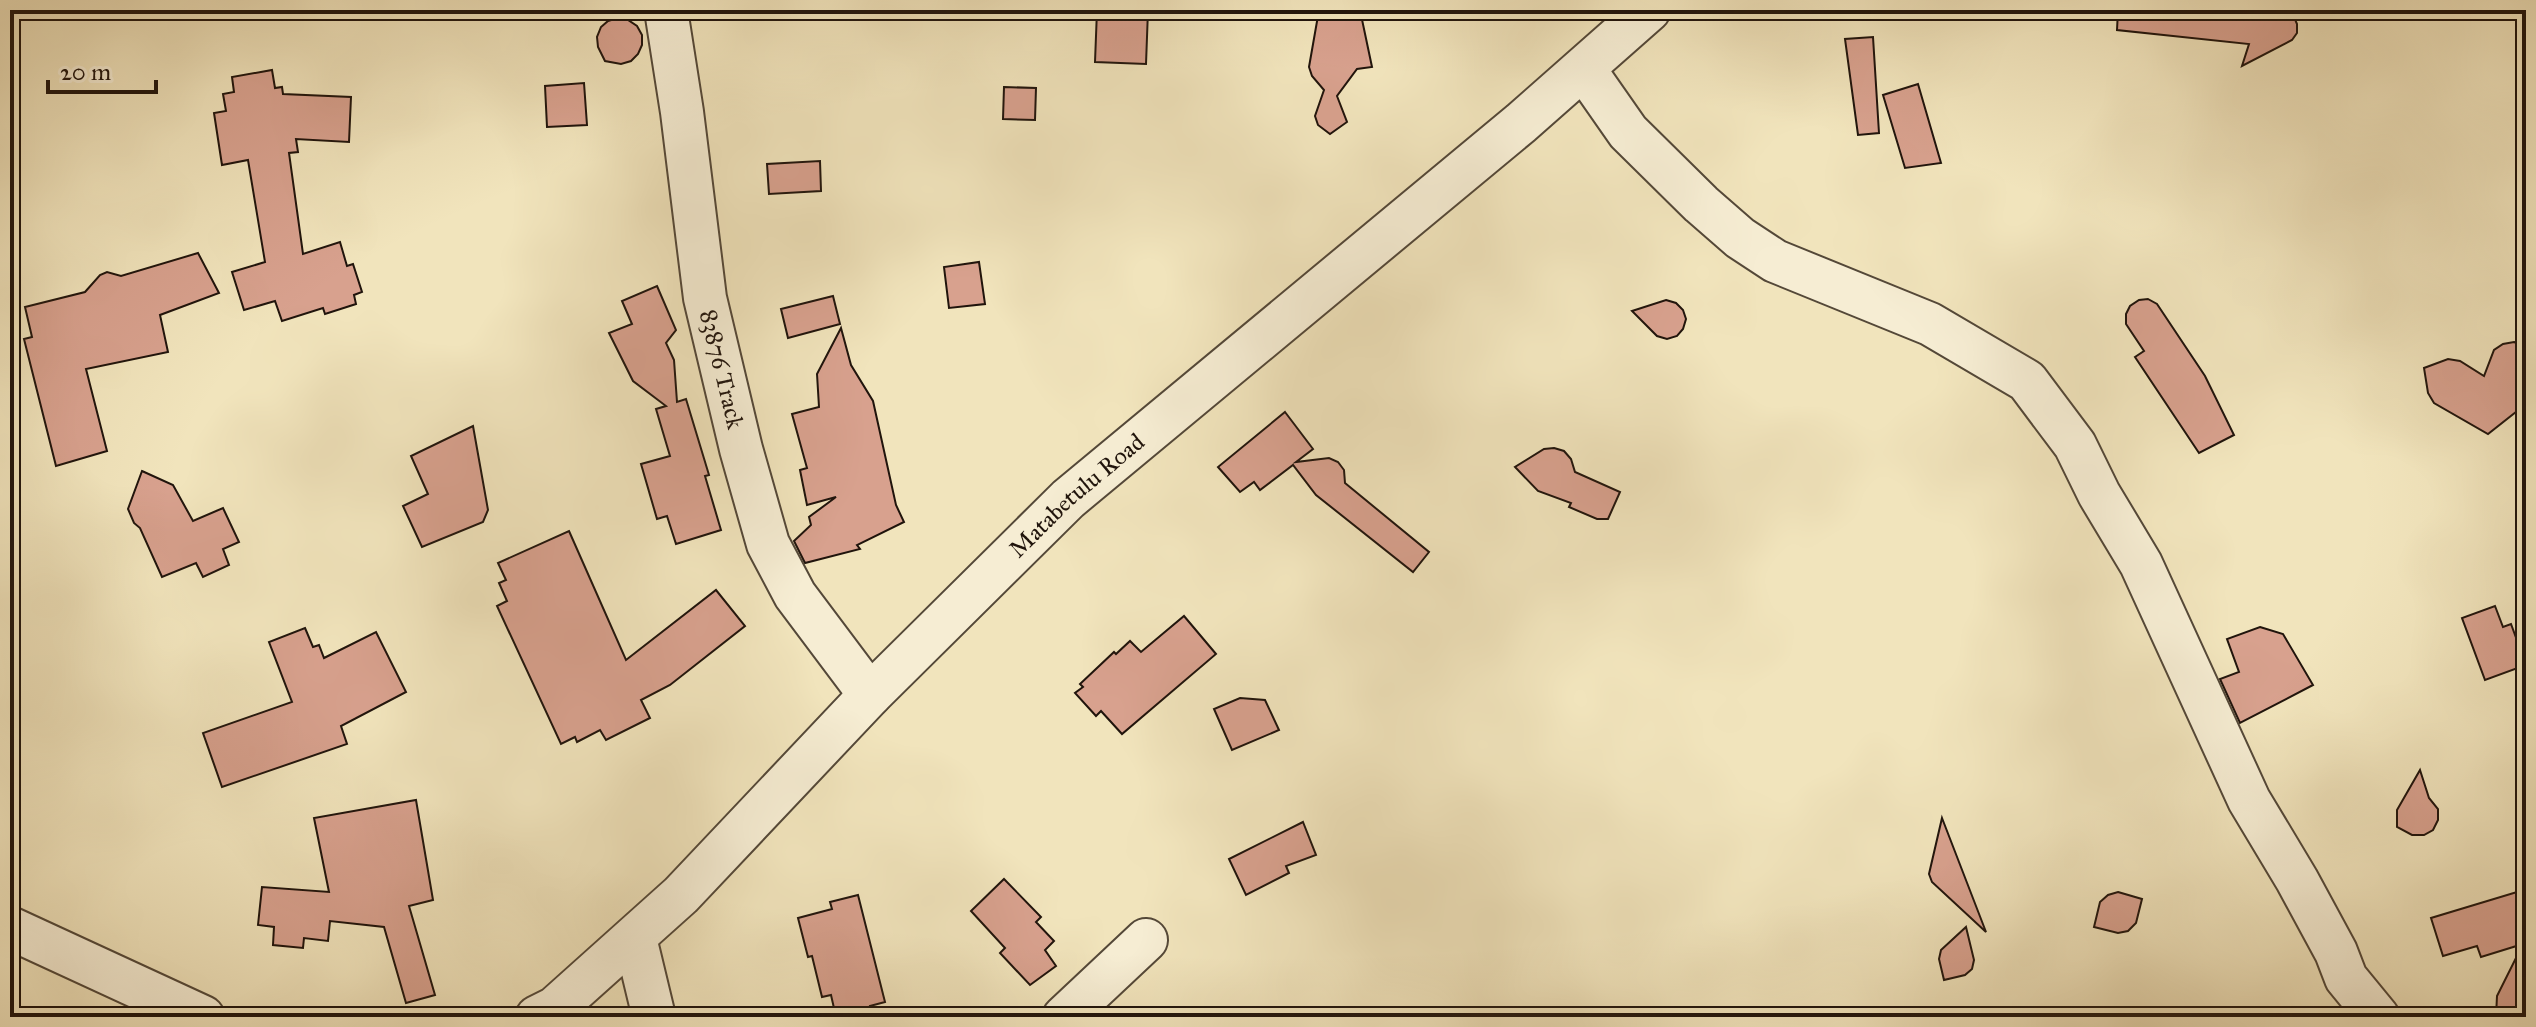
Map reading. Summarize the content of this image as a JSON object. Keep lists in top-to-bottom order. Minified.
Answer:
{"streets":{"street":["83876 Track","Matabetulu Road"]},"crossings":[["83876 Track","Matabetulu Road"]],"scale_bar":"20 m"}
